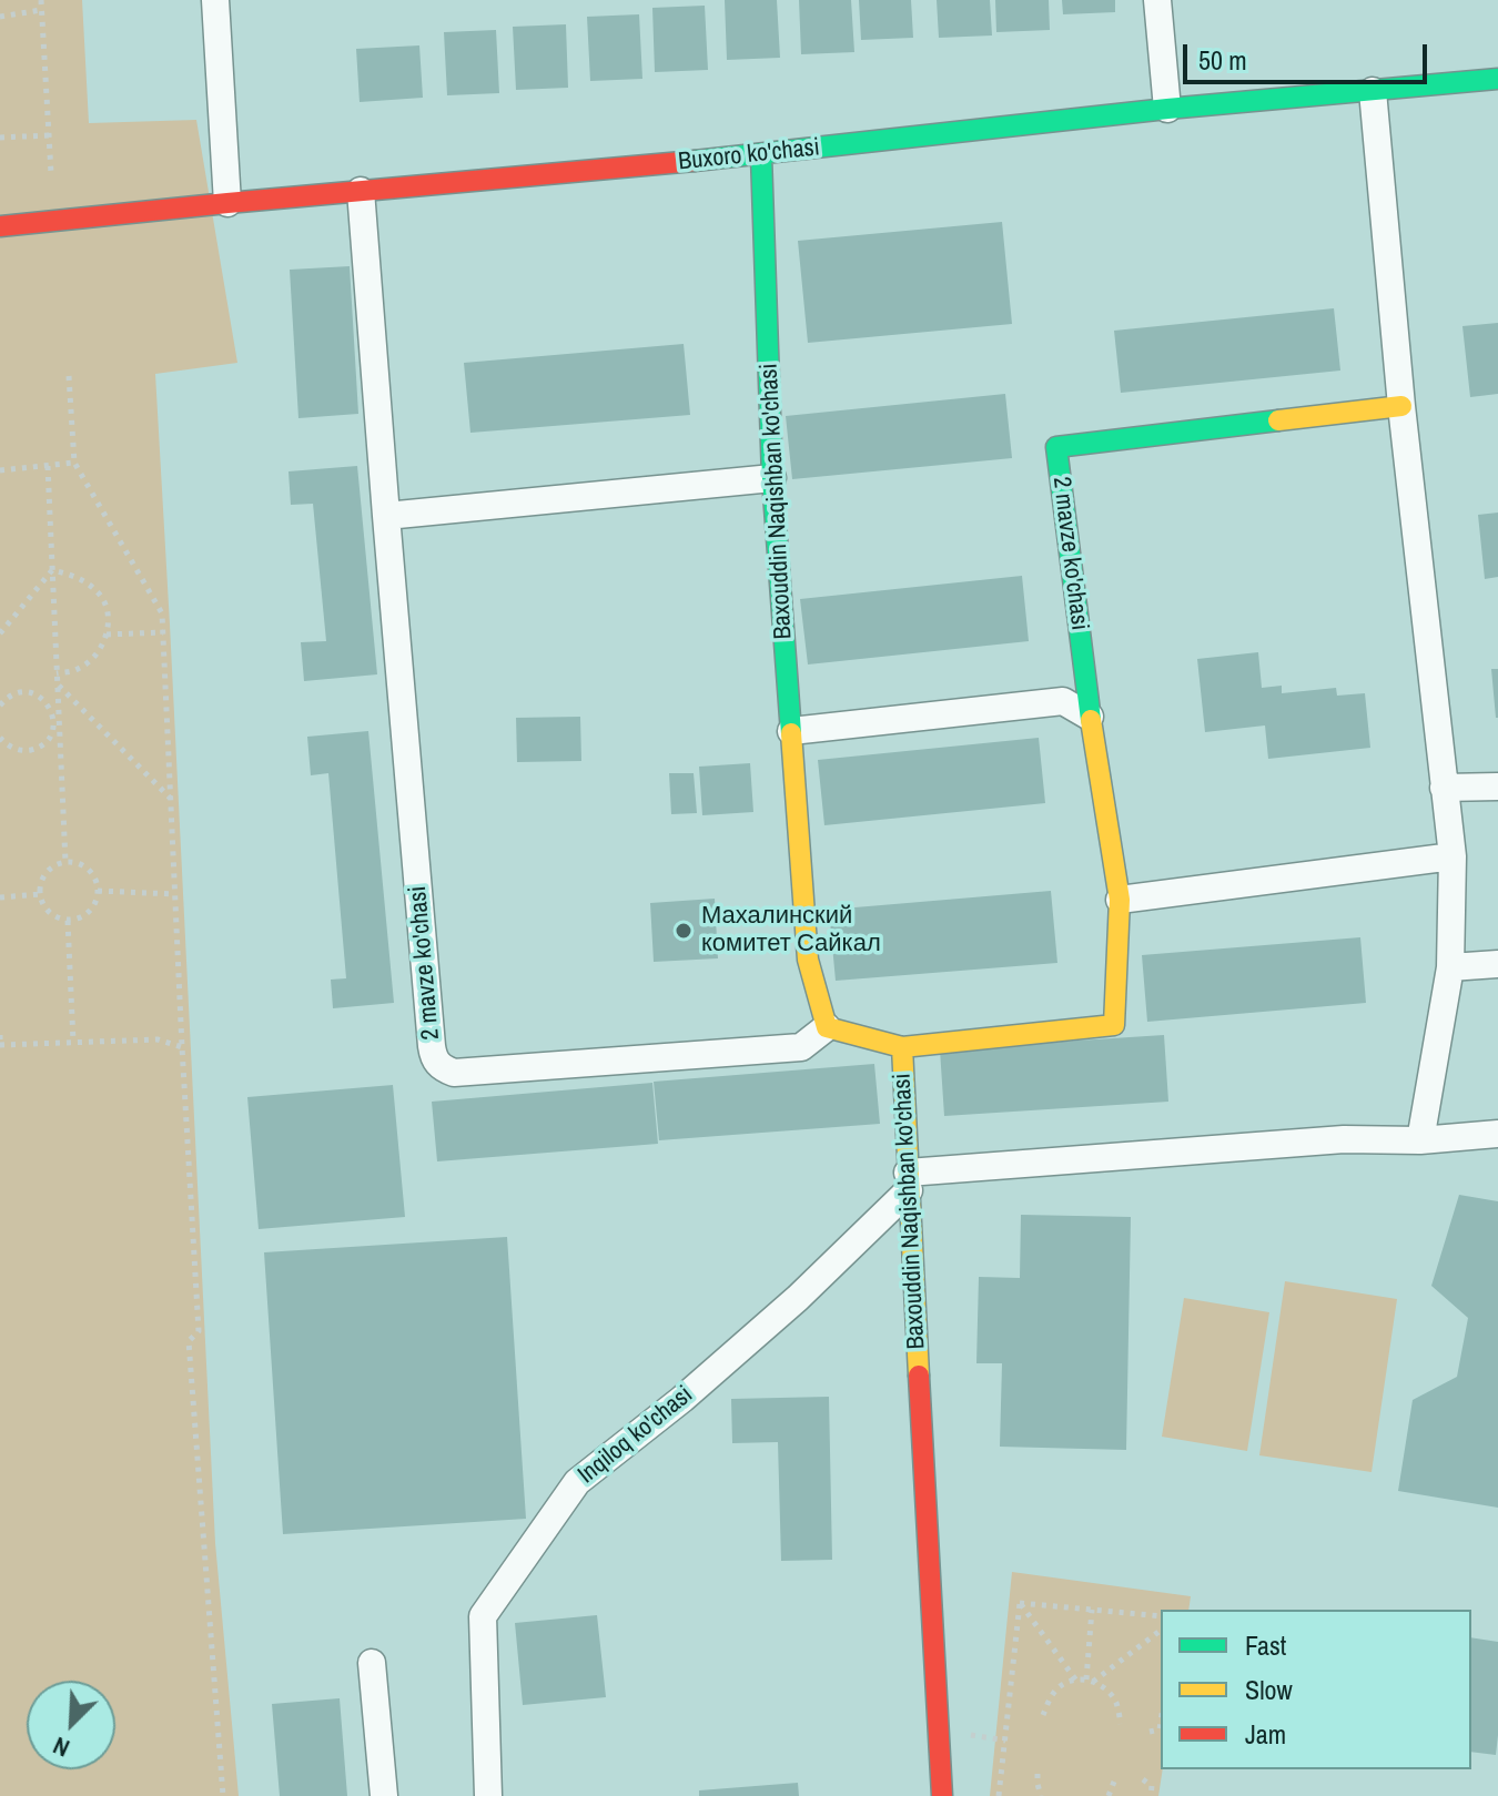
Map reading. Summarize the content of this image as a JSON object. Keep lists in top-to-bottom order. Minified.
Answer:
{"streets":{"street":["Buxoro ko'chasi","Baxouddin Naqishban ko'chasi","2 mavze ko'chasi","Inqiloq ko'chasi"]},"crossings":[["Buxoro ko'chasi","Baxouddin Naqishban ko'chasi"],["Baxouddin Naqishban ko'chasi","2 mavze ko'chasi"],["Baxouddin Naqishban ko'chasi","Inqiloq ko'chasi"]],"places":["Махалинский комитет Сайкал"],"legend":["Fast","Slow","Jam"],"scale_bar":"50 m","north":"bottom left"}
